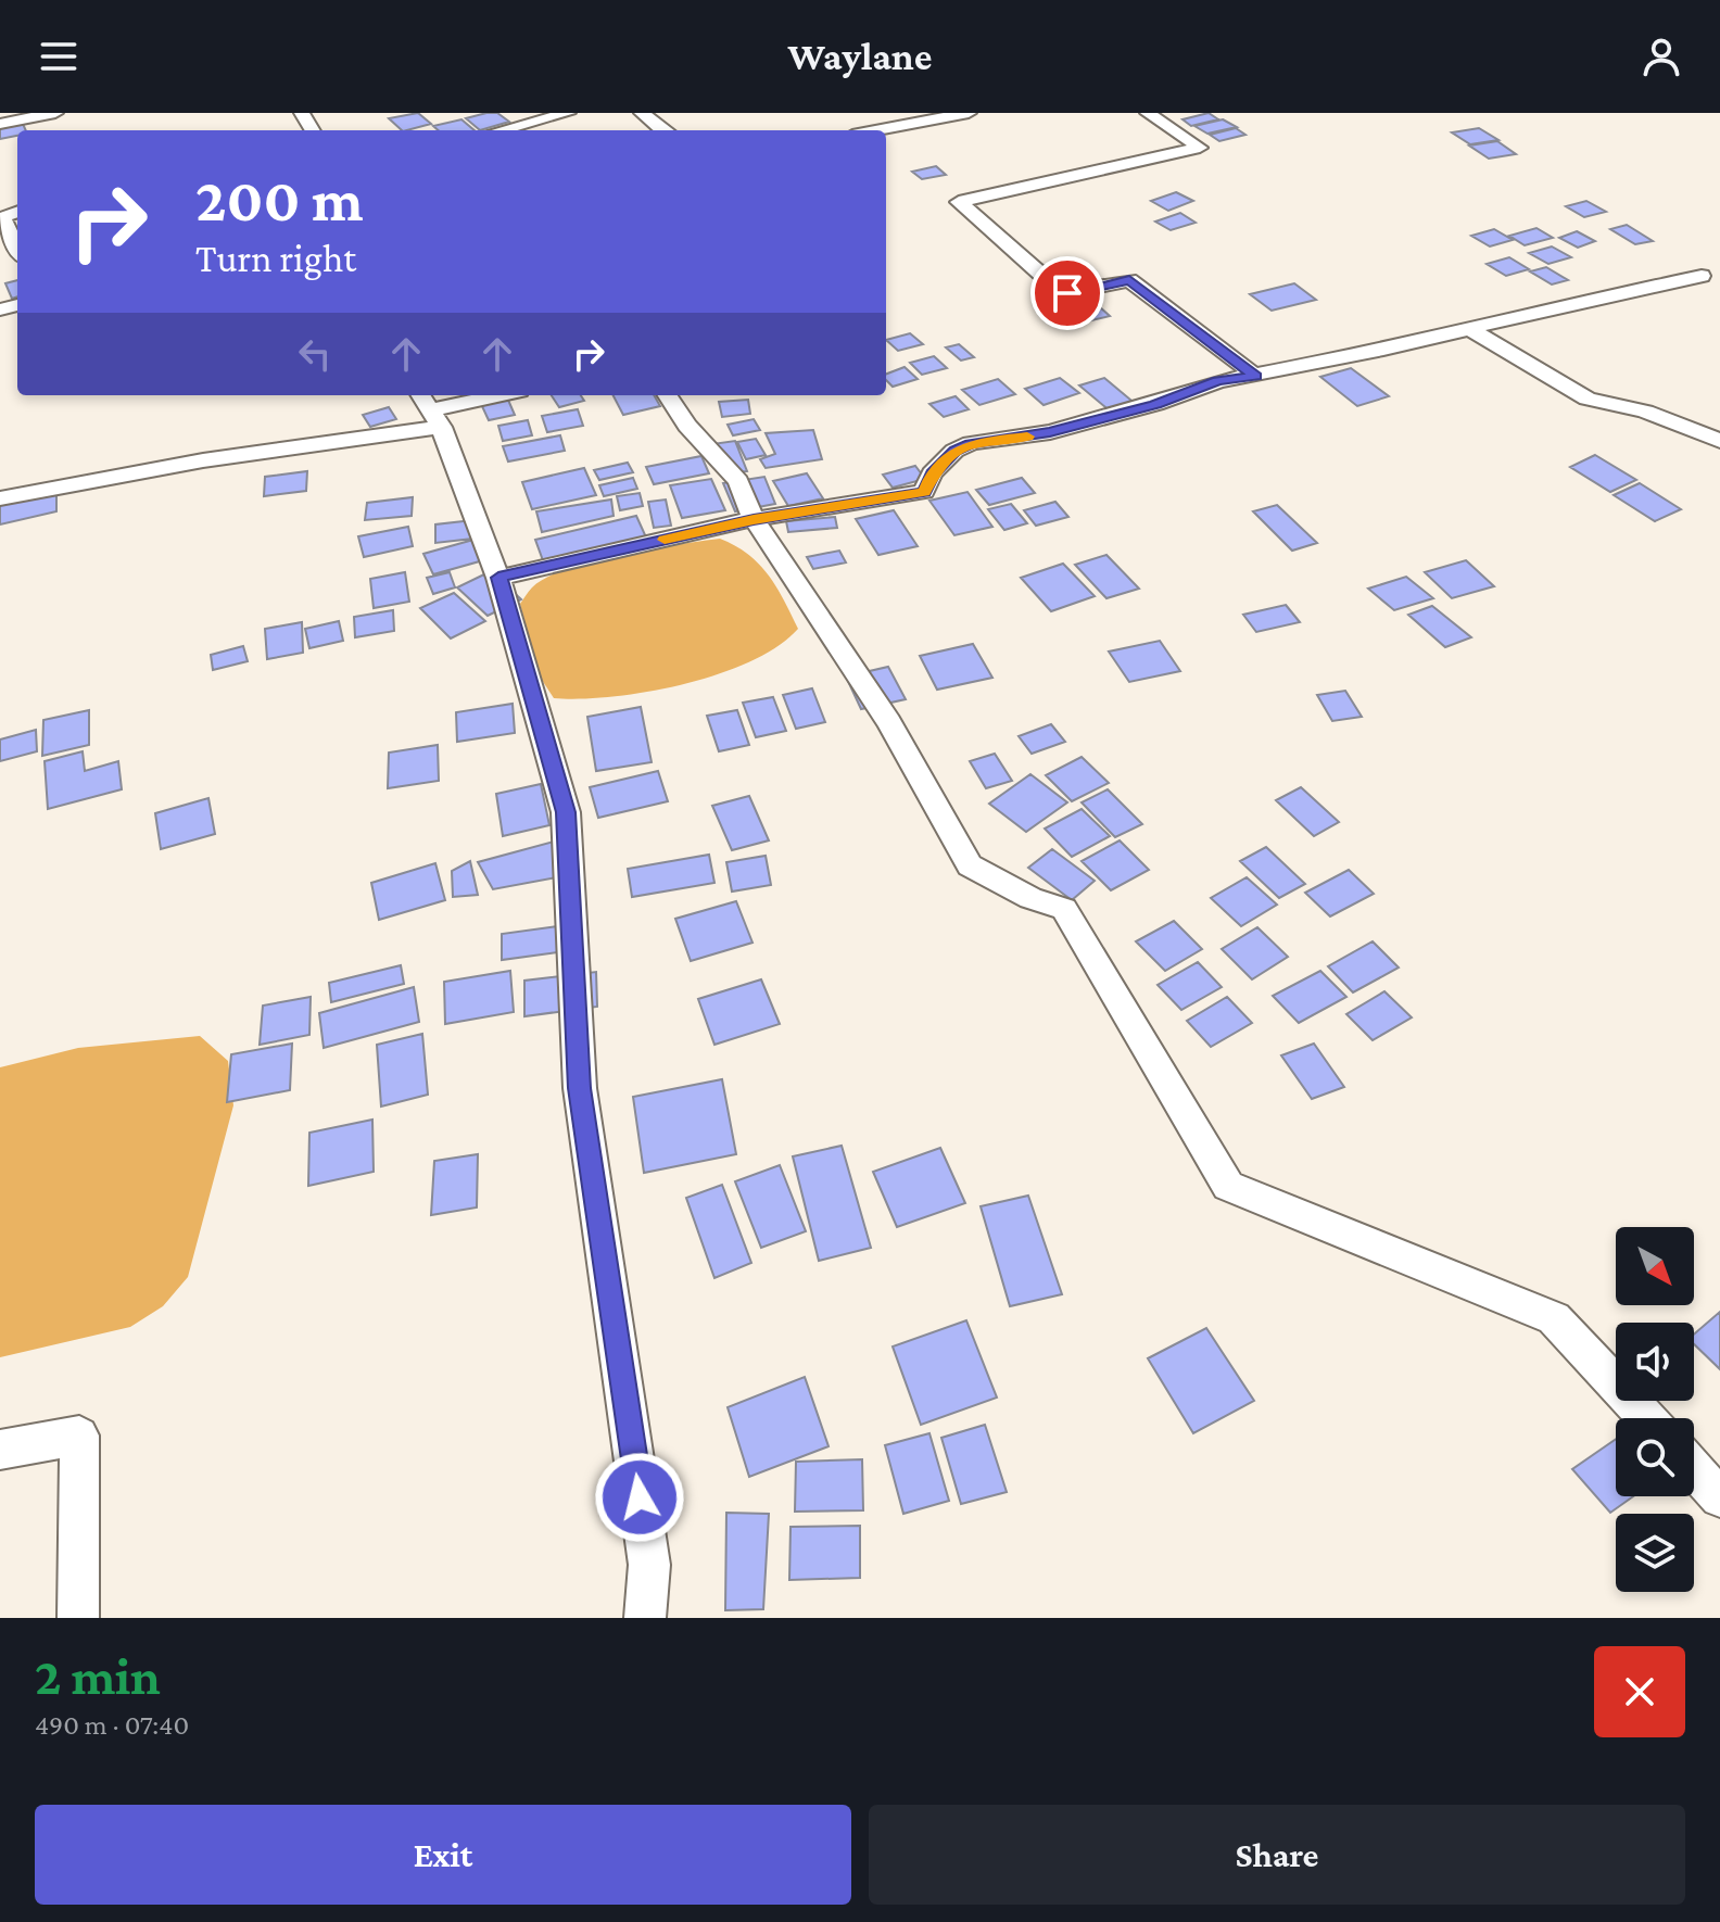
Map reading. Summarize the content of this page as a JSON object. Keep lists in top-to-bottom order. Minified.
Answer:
{"north":"bottom right","page":{"header":"Waylane","turn":["200 m","Turn right"],"heading":["2 min","490 m · 07:40"],"buttons":["Exit","Share"]}}
